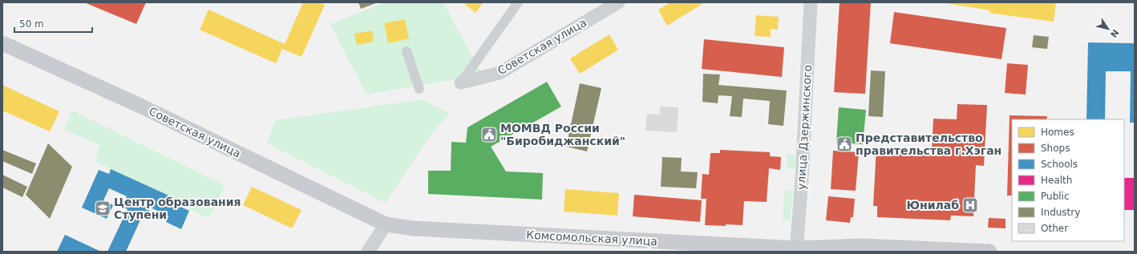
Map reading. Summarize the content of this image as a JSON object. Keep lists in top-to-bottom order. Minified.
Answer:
{"streets":{"main road":["Советская улица","улица Дзержинского","Комсомольская улица"]},"crossings":[["Советская улица","Комсомольская улица"],["улица Дзержинского","Комсомольская улица"]],"places":{"public building":["МОМВД России \"Биробиджанский\"","Представительство правительства г.Хэган"],"hospital":["Юнилаб"],"school or university":["Центр образования Ступени"]},"legend":["Homes","Shops","Schools","Health","Public","Industry","Other"],"scale_bar":"50 m","north":"bottom right"}
